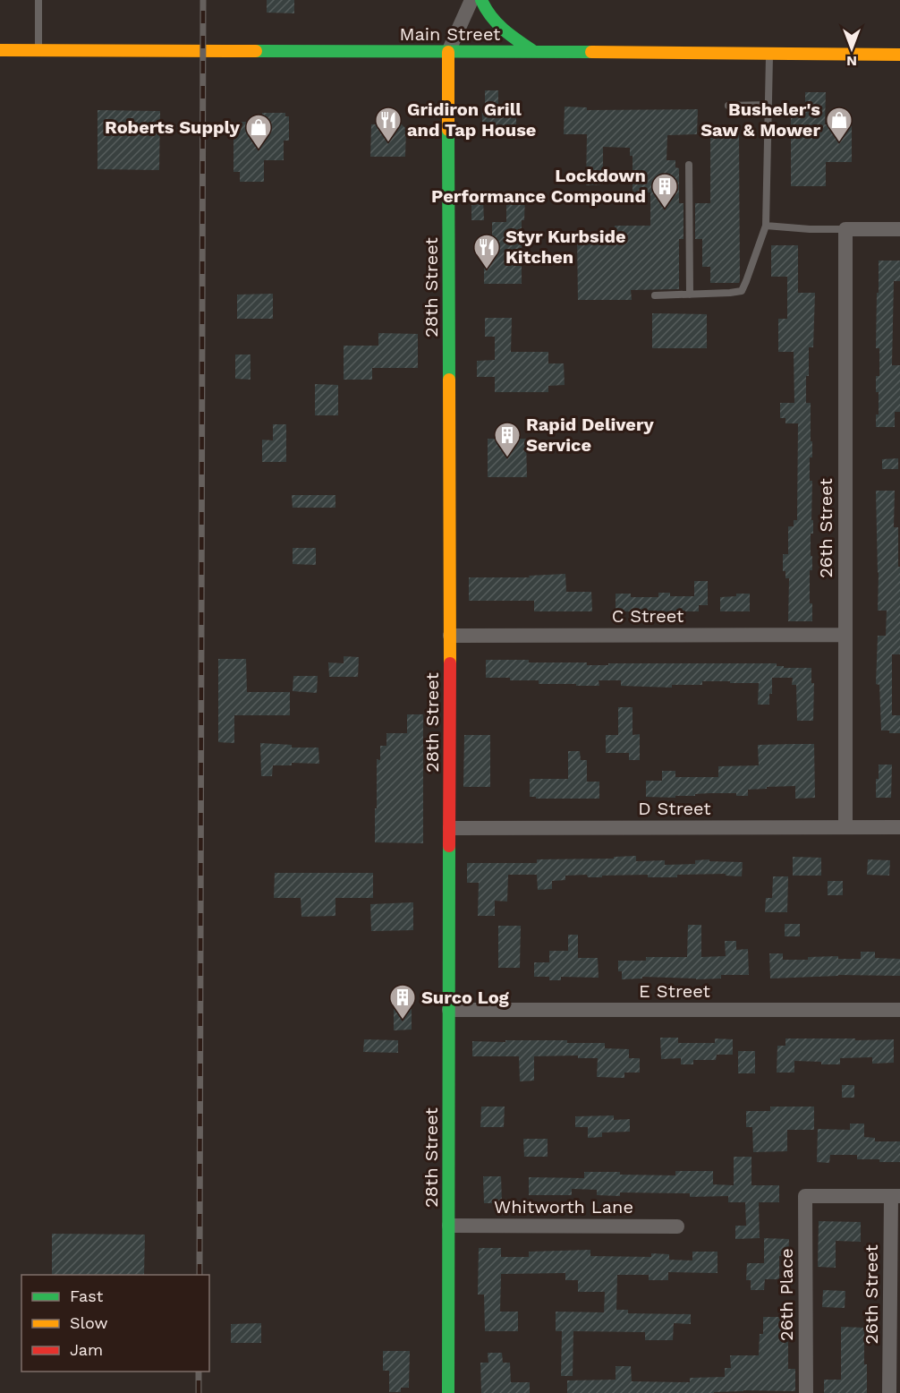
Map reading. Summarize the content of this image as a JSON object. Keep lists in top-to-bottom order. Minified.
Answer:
{"streets":{"main road":["Main Street","28th Street"],"street":["26th Street","C Street","D Street","E Street","Whitworth Lane","26th Place"]},"crossings":[["Main Street","28th Street"],["28th Street","C Street"],["28th Street","D Street"],["28th Street","E Street"],["28th Street","Whitworth Lane"],["26th Street","C Street"],["26th Street","D Street"],["26th Street","26th Place"]],"places":{"restaurant":["Gridiron Grill and Tap House","Styr Kurbside Kitchen"],"shop":["Busheler's Saw & Mower","Roberts Supply"],"building":["Lockdown Performance Compound","Rapid Delivery Service","Surco Log"]},"legend":["Fast","Slow","Jam"],"north":"bottom"}
